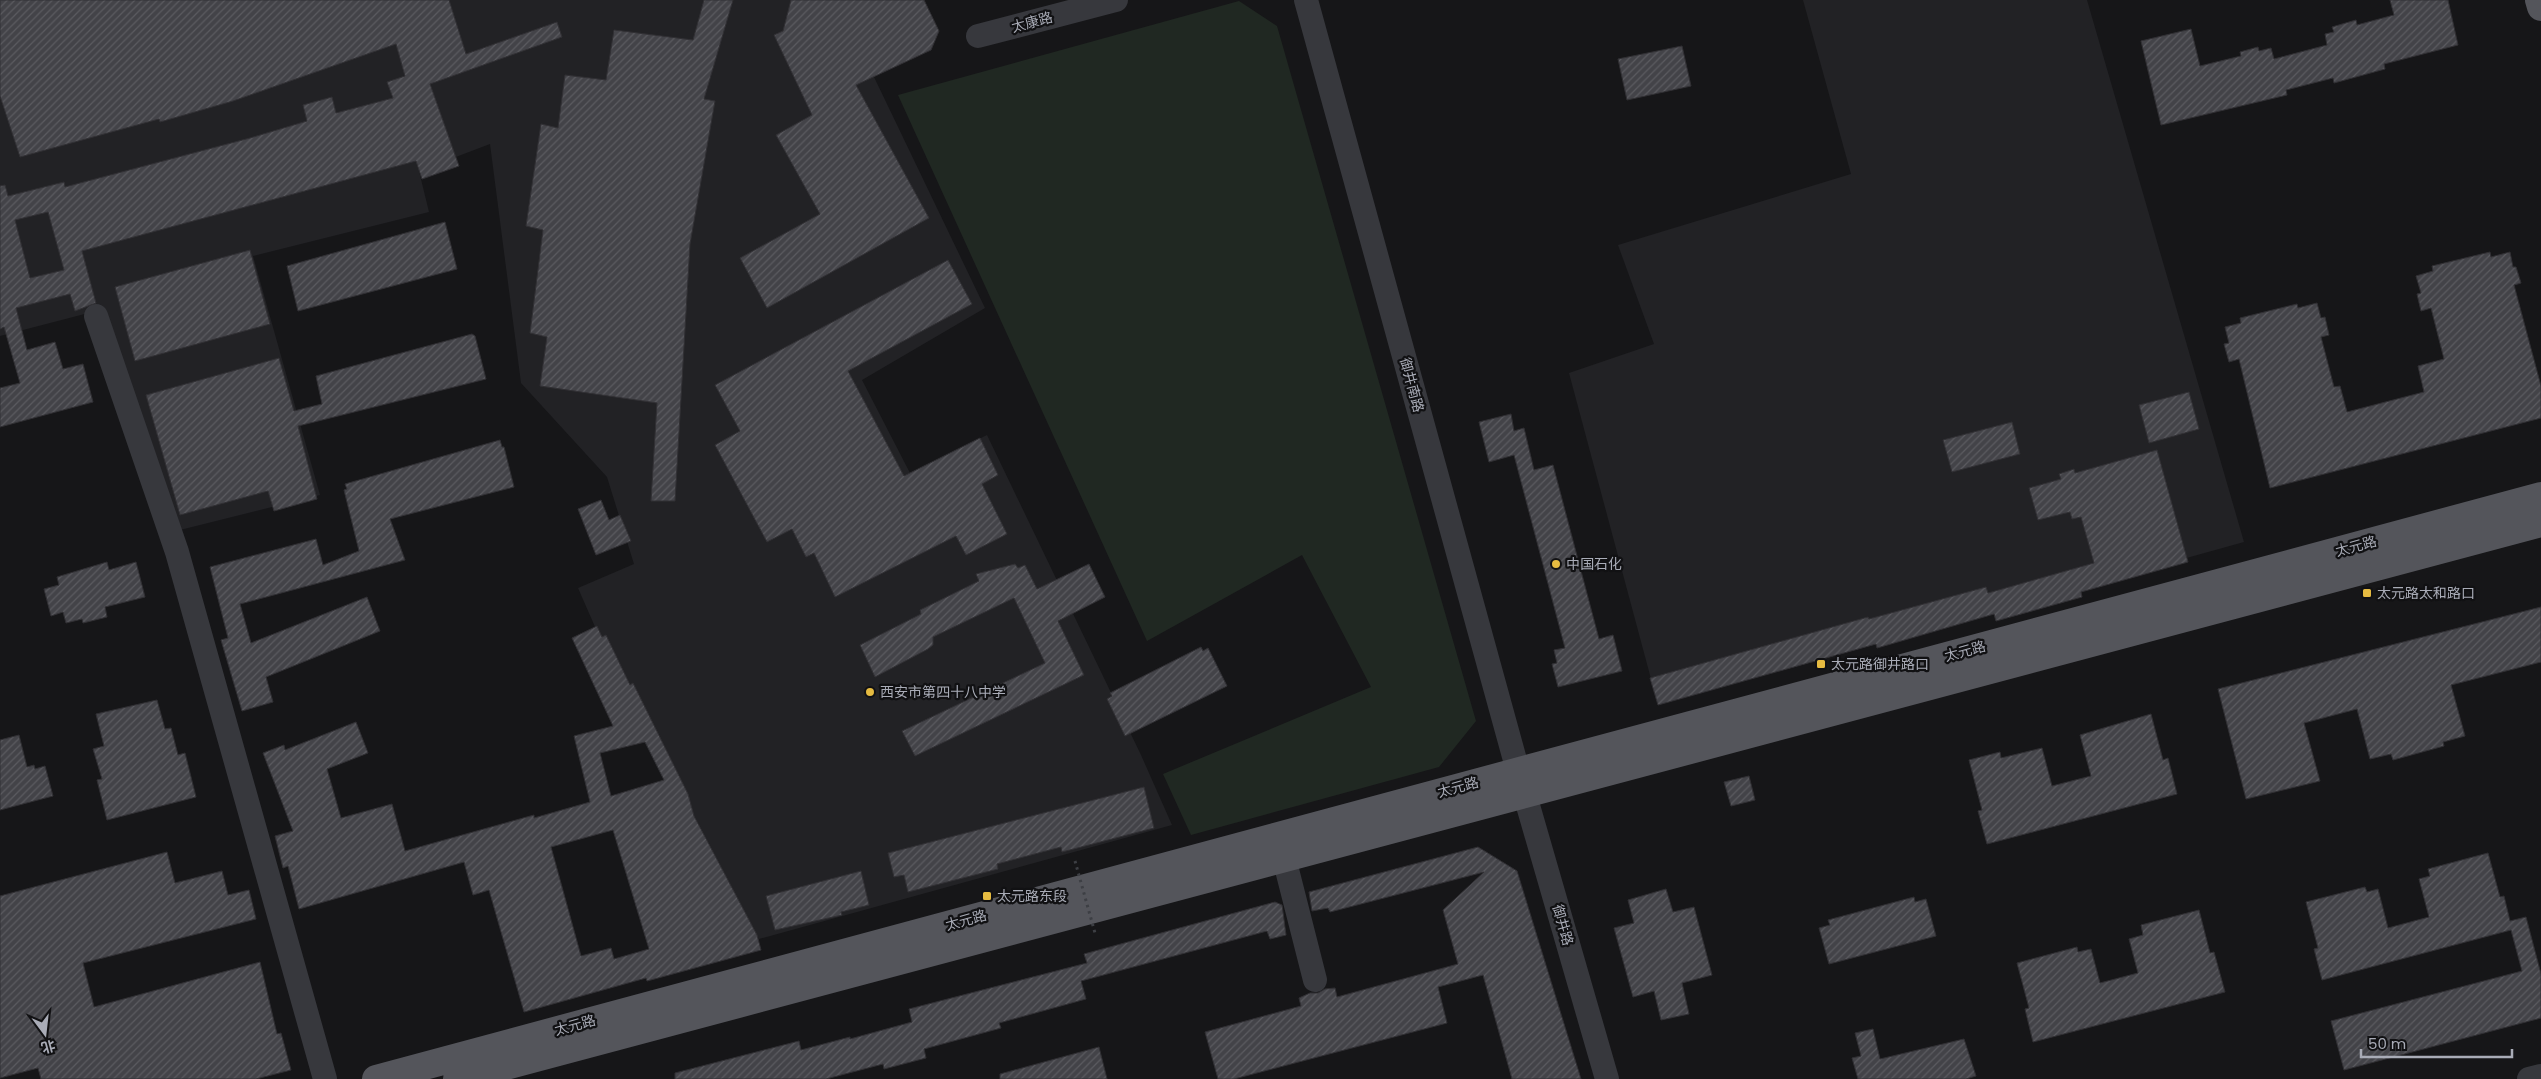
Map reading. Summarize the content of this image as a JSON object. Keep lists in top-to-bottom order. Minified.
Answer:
{"streets":{"main road":["太元路"],"street":["太康路","御井南路","御井路"]},"crossings":[["御井南路","太元路"],["御井南路","御井路"],["太元路","御井路"]],"places":{"other":["中国石化","西安市第四十八中学"],"transit":["太元路太和路口","太元路御井路口","太元路东段"]},"scale_bar":"50 m","north":"bottom"}
